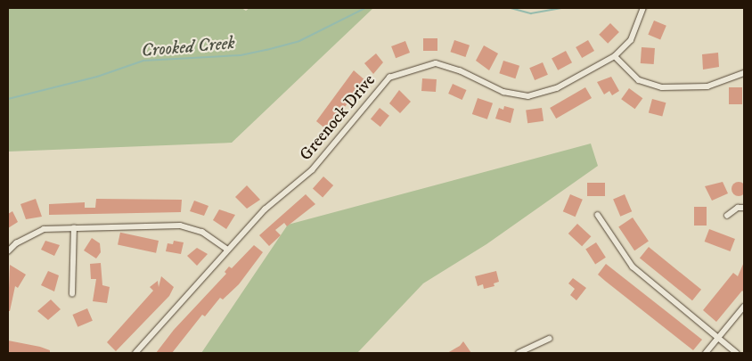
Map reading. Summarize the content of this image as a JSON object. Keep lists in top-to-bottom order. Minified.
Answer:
{"streets":{"street":["Greenock Drive"]},"water":["Crooked Creek"]}
